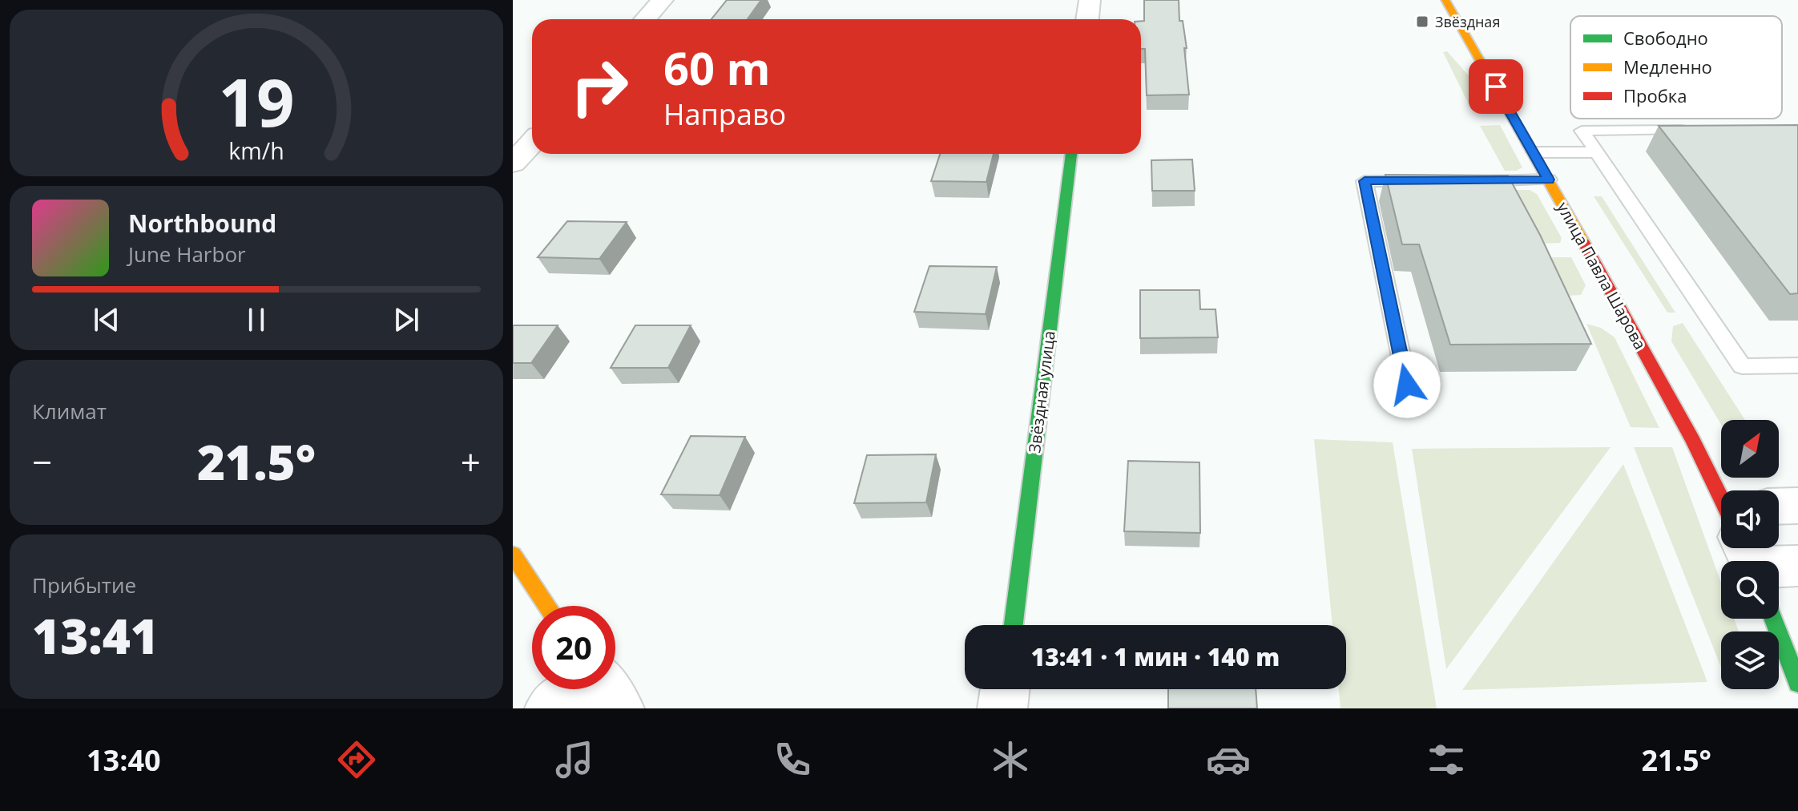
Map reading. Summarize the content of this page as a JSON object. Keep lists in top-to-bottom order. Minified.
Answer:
{"streets":{"street":["улица Павла Шарова","Звёздная улица"]},"places":{"transit":["Звёздная"]},"legend":["Свободно","Медленно","Пробка"],"north":"top right","page":{"turn":["60 m","Направо"],"song":["Northbound","June Harbor"],"tile":["Климат",["Прибытие","13:41"]],"heat":["−","21.5°","+"],"limit":"20","trip":"13:41 · 1 мин · 140 m","tabs":["13:40","21.5°"],"gauge":["19","km/h"]}}
